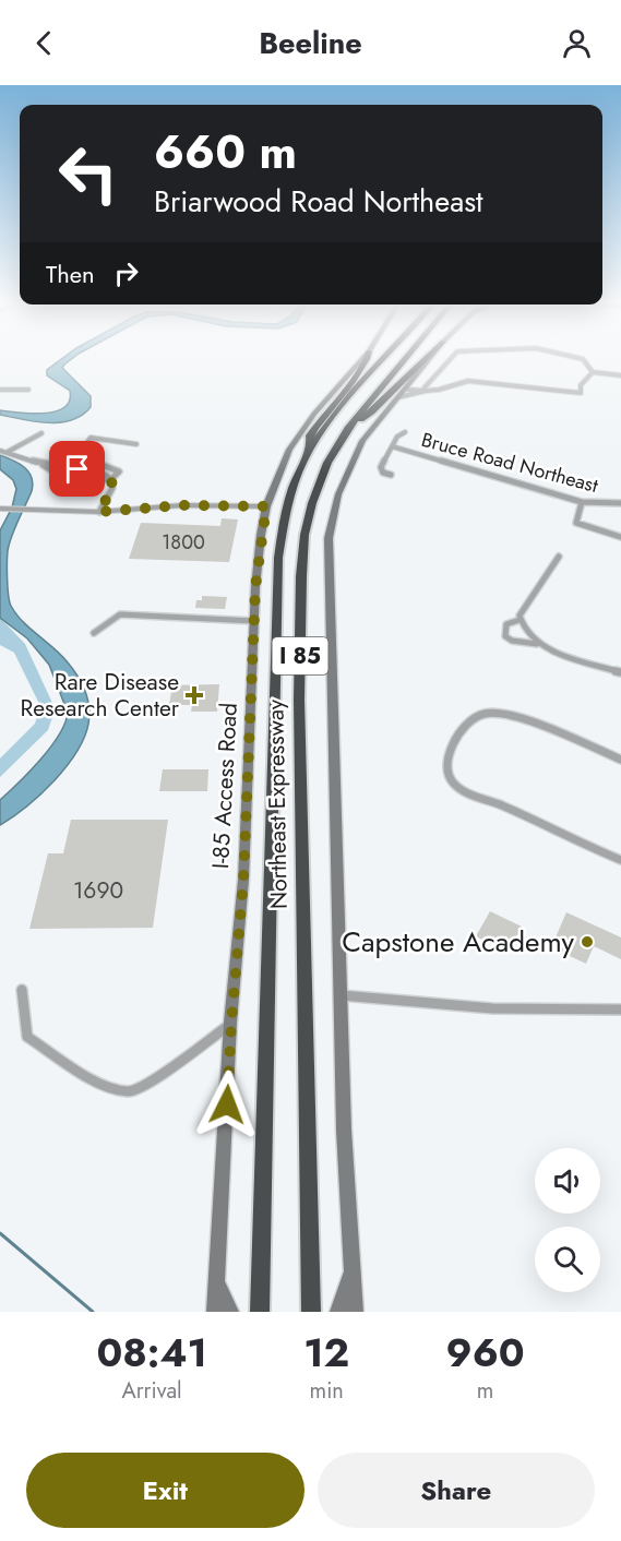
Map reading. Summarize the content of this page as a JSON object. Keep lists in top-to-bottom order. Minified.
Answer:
{"streets":{"highway":["I 85","Northeast Expressway"],"main road":["I-85 Access Road"],"street":["Bruce Road Northeast"]},"places":{"health":["Rare Disease Research Center"],"other":["Capstone Academy"]},"house_numbers":["1800","1690"],"page":{"header":"Beeline","turn":["660 m","Briarwood Road Northeast"],"then":"Then","eta":["08:41","Arrival","12","min","960","m"],"buttons":["Exit","Share"]}}
